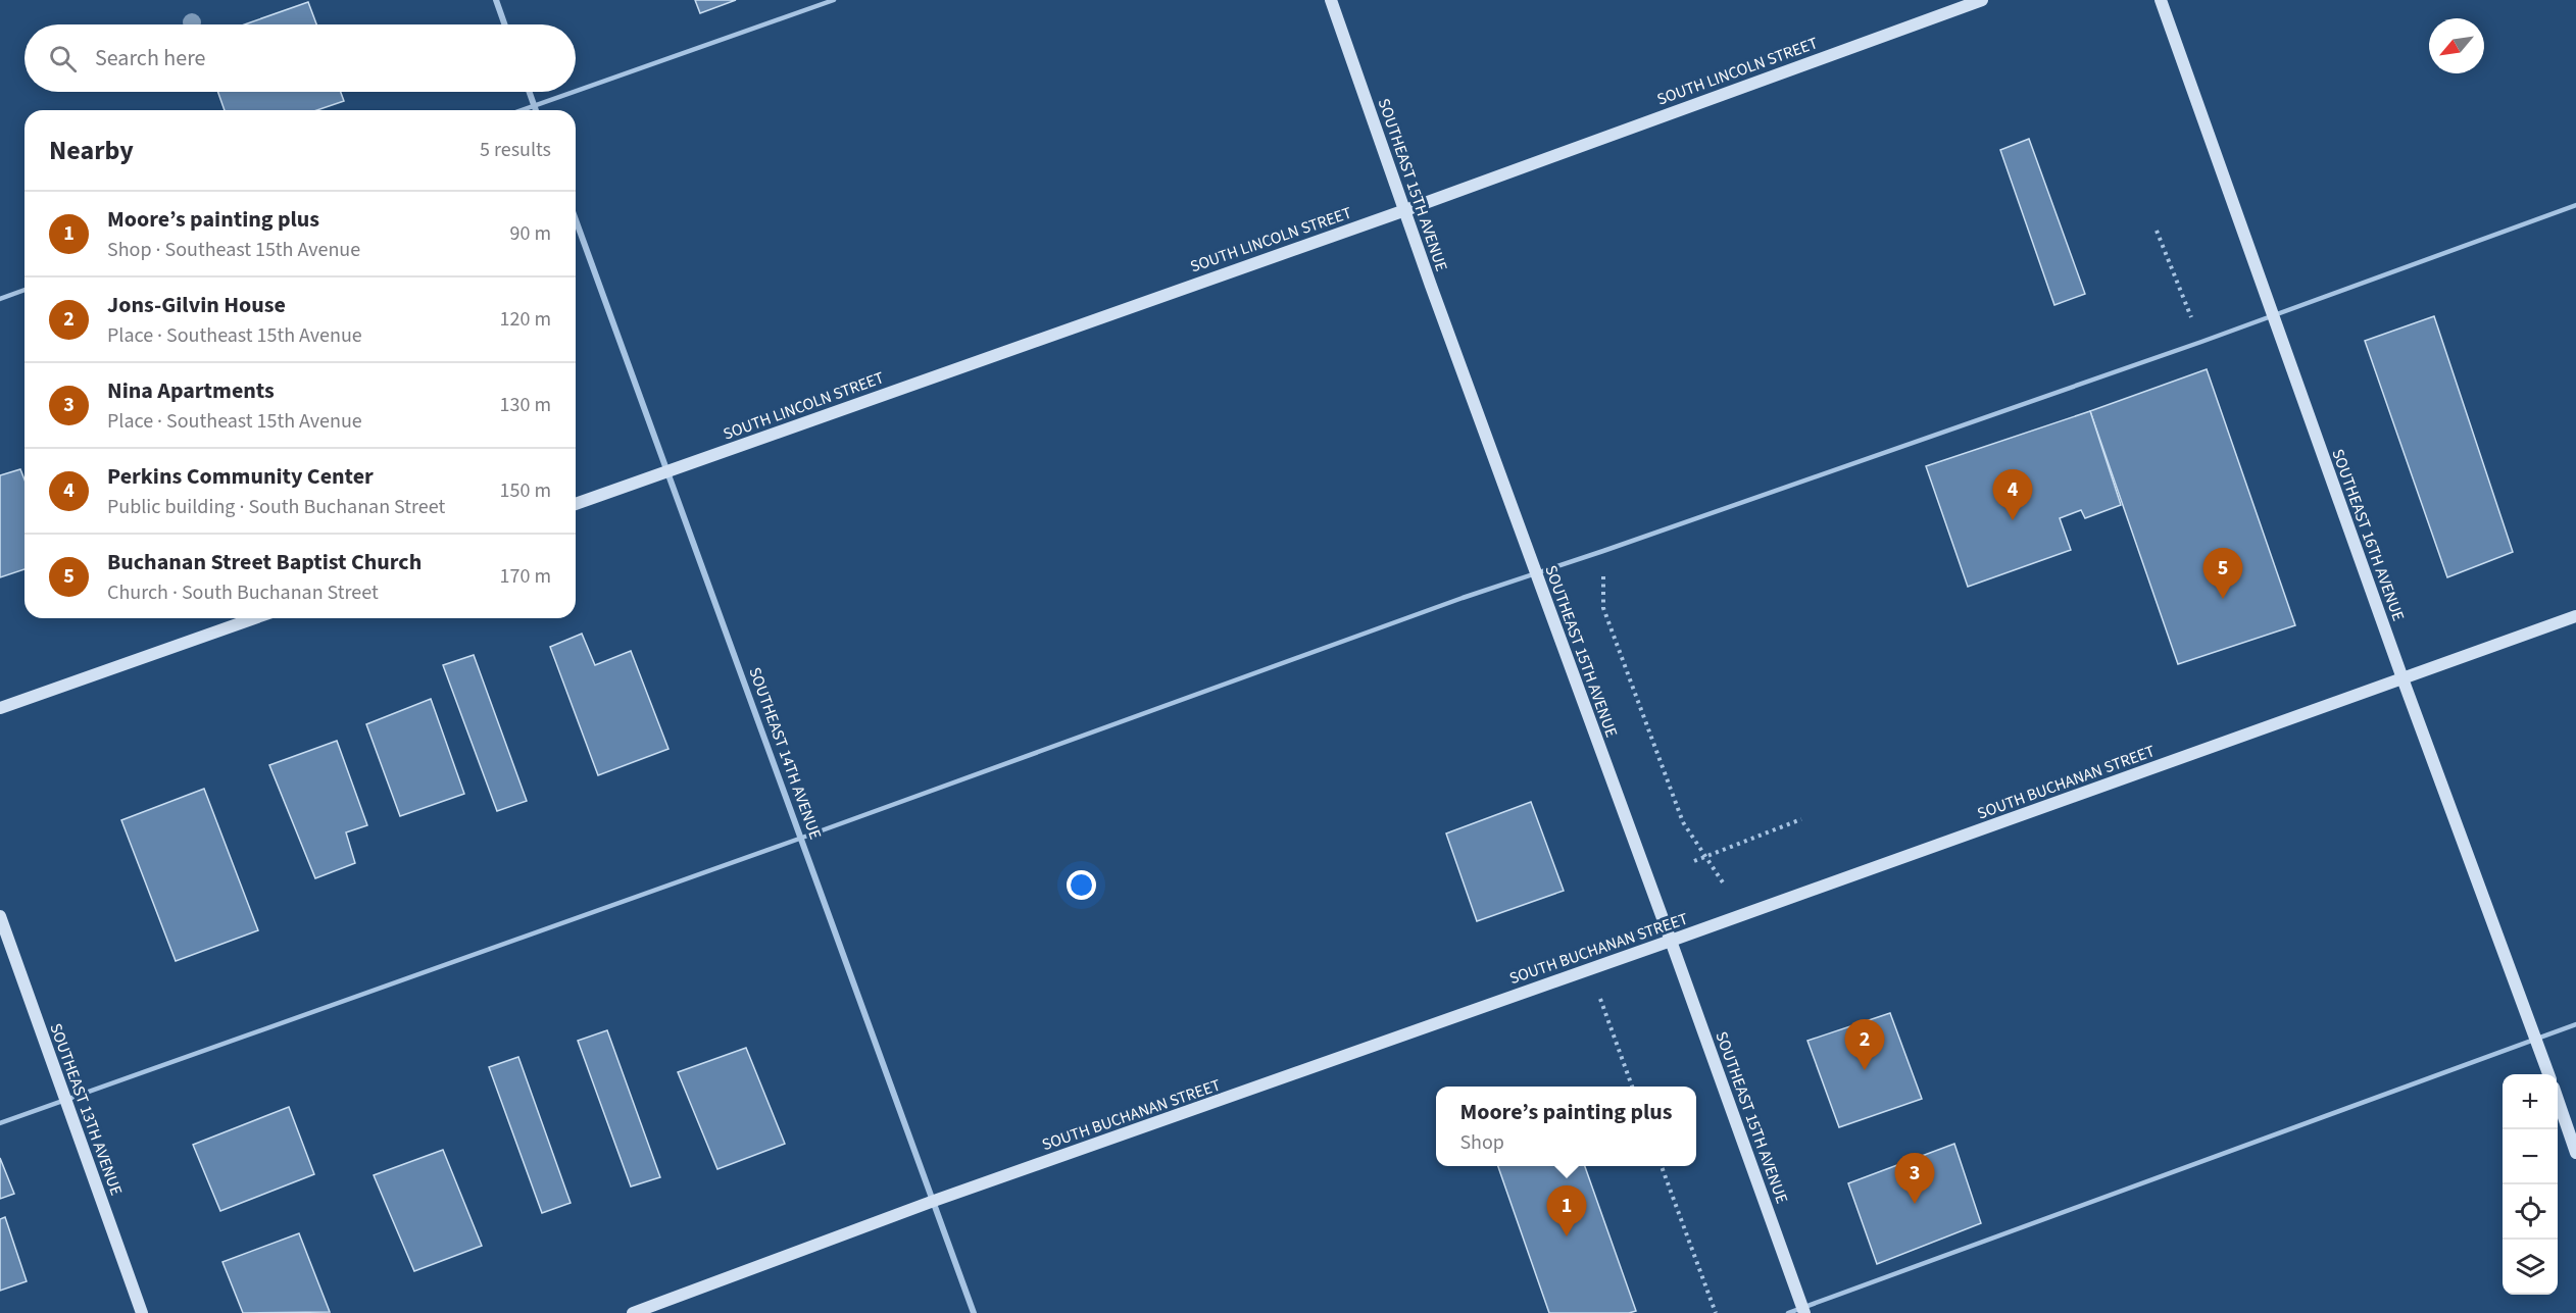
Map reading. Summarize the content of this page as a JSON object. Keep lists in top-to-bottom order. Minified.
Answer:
{"streets":{"main road":["SOUTH LINCOLN STREET","SOUTHEAST 15TH AVENUE","SOUTHEAST 16TH AVENUE","SOUTH BUCHANAN STREET","SOUTHEAST 13TH AVENUE"],"street":["SOUTHEAST 14TH AVENUE"]},"crossings":[["SOUTH LINCOLN STREET","SOUTHEAST 15TH AVENUE"],["SOUTH LINCOLN STREET","SOUTHEAST 14TH AVENUE"],["SOUTHEAST 15TH AVENUE","SOUTH BUCHANAN STREET"],["SOUTHEAST 16TH AVENUE","SOUTH BUCHANAN STREET"],["SOUTHEAST 14TH AVENUE","SOUTH BUCHANAN STREET"]],"north":"bottom left","page":{"search":"Search here","heading":["Nearby","5 results"],"list":[{"mark":"1","name":"Moore’s painting plus","note":"Shop · Southeast 15th Avenue","value":"90 m"},{"mark":"2","name":"Jons-Gilvin House","note":"Place · Southeast 15th Avenue","value":"120 m"},{"mark":"3","name":"Nina Apartments","note":"Place · Southeast 15th Avenue","value":"130 m"},{"mark":"4","name":"Perkins Community Center","note":"Public building · South Buchanan Street","value":"150 m"},{"mark":"5","name":"Buchanan Street Baptist Church","note":"Church · South Buchanan Street","value":"170 m"}],"pins":["4","5","2","3","1"],"map_buttons":["+","−"],"popup":["Moore’s painting plus","Shop"]}}
